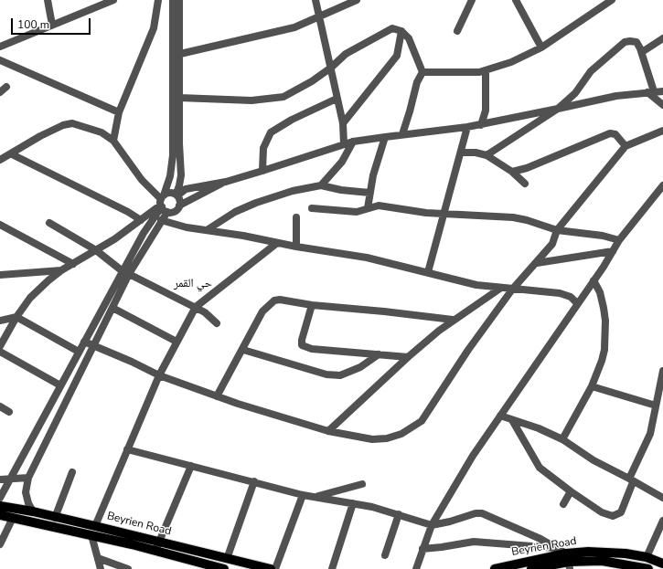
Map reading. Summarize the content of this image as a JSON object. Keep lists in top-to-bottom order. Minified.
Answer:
{"streets":{"main road":["Beyrien Road"]},"districts":["حي القمر"],"scale_bar":"100 m"}
